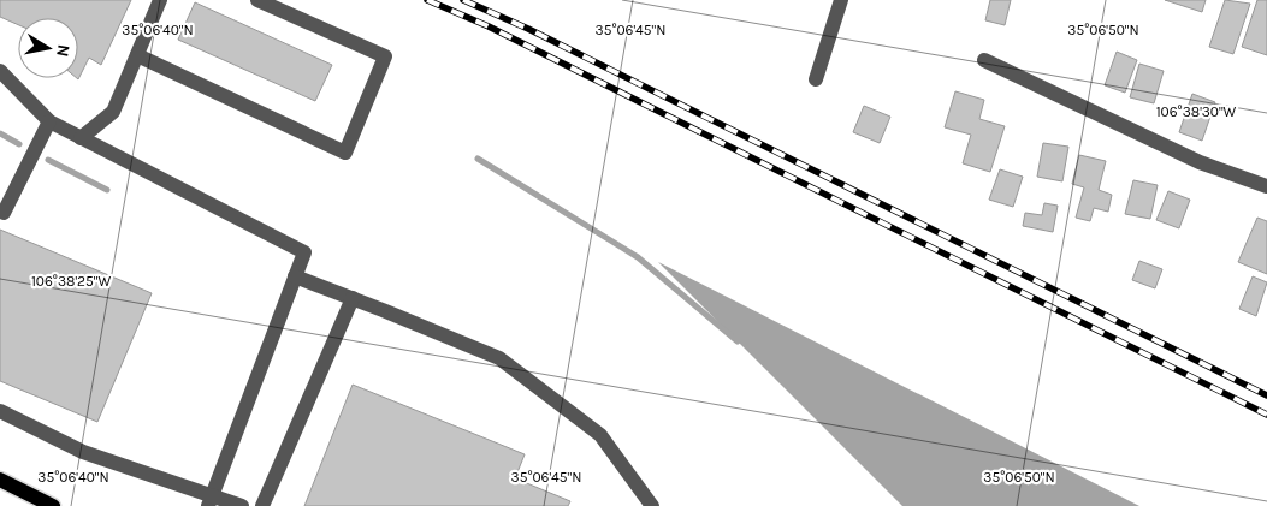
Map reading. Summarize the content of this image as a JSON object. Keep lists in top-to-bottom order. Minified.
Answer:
{"north":"right","coordinates":["35°06'40\"N","35°06'45\"N","35°06'50\"N","106°38'30\"W","106°38'25\"W"]}
